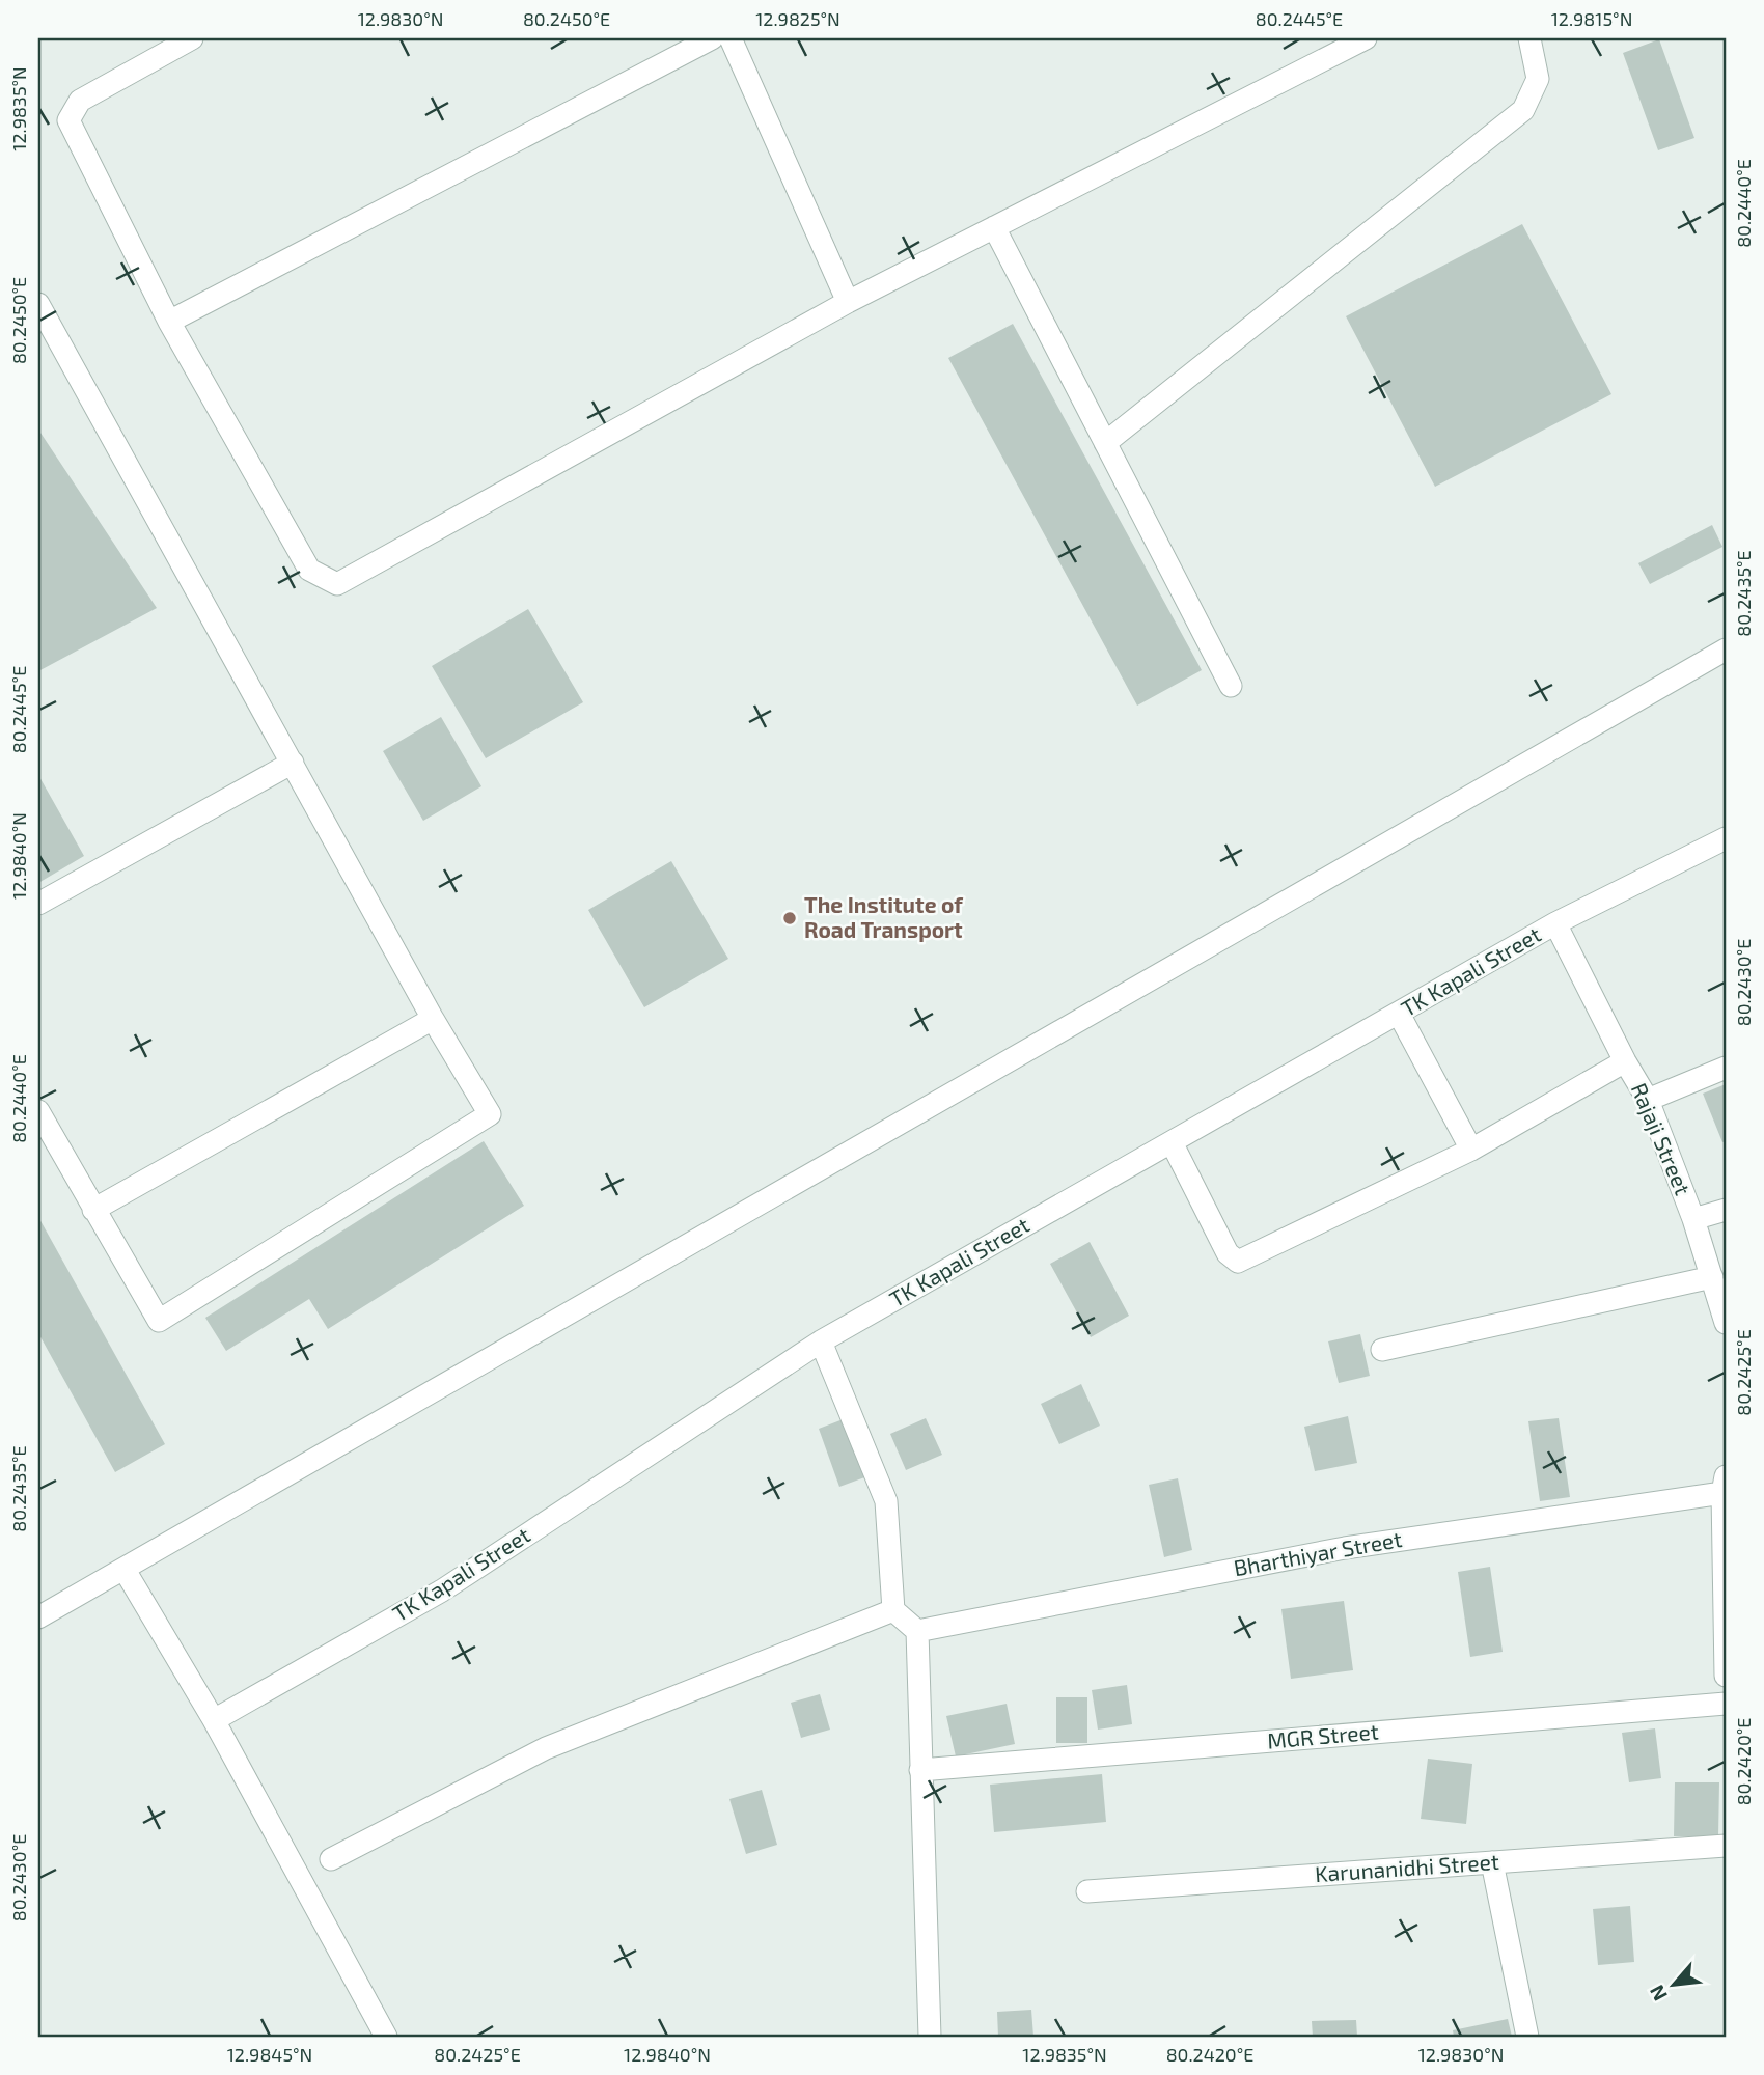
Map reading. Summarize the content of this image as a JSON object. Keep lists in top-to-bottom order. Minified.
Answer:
{"streets":{"street":["TK Kapali Street","Rajaji Street","Bharthiyar Street","MGR Street","Karunanidhi Street"]},"crossings":[["TK Kapali Street","Rajaji Street"]],"places":["The Institute of Road Transport"],"north":"bottom left","coordinates":["12.9830°N","80.2450°E","12.9825°N","80.2445°E","12.9815°N","12.9835°N","80.2440°E","80.2435°E","12.9840°N","80.2430°E","80.2425°E","80.2420°E","12.9845°N"]}
